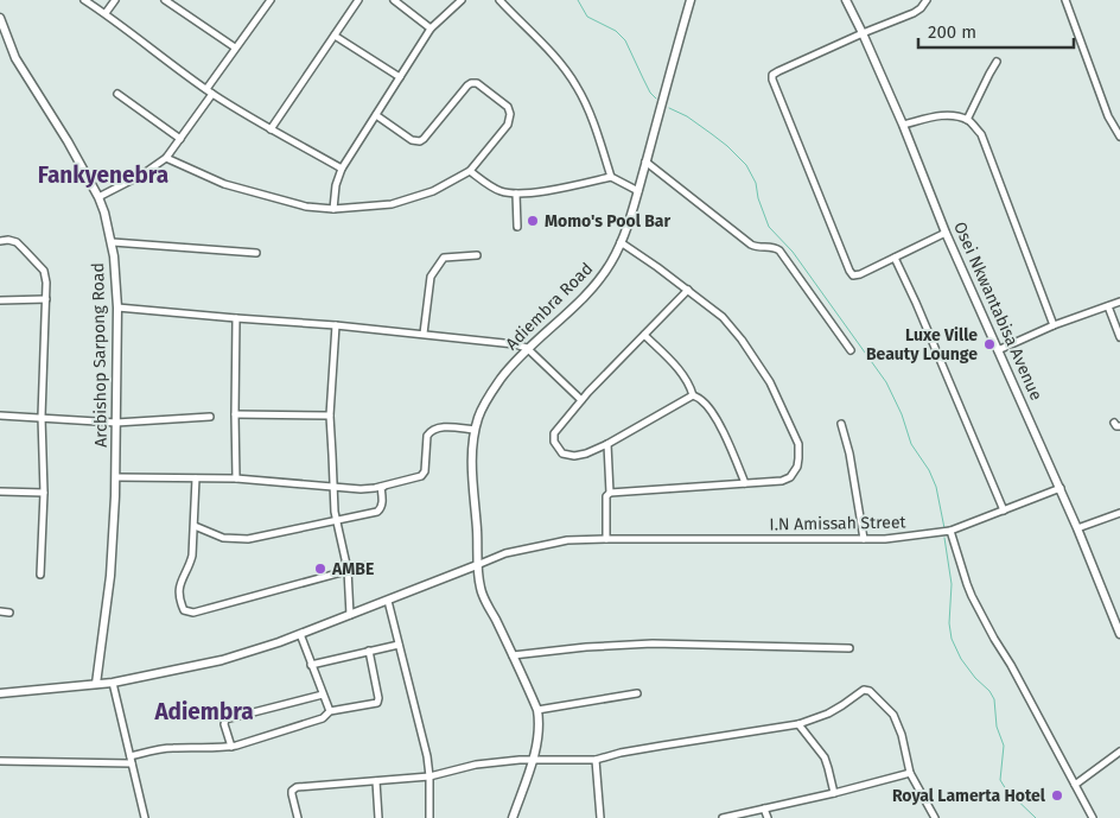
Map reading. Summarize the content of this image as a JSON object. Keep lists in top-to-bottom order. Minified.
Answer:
{"streets":{"street":["Adiembra Road","Osei Nkwantabisa Avenue","Arcbishop Sarpong Road","I.N Amissah Street"]},"crossings":[["Adiembra Road","I.N Amissah Street"],["Osei Nkwantabisa Avenue","I.N Amissah Street"]],"districts":["Fankyenebra","Adiembra"],"places":["Momo's Pool Bar","Luxe Ville Beauty Lounge","AMBE","Royal Lamerta Hotel"],"scale_bar":"200 m"}
